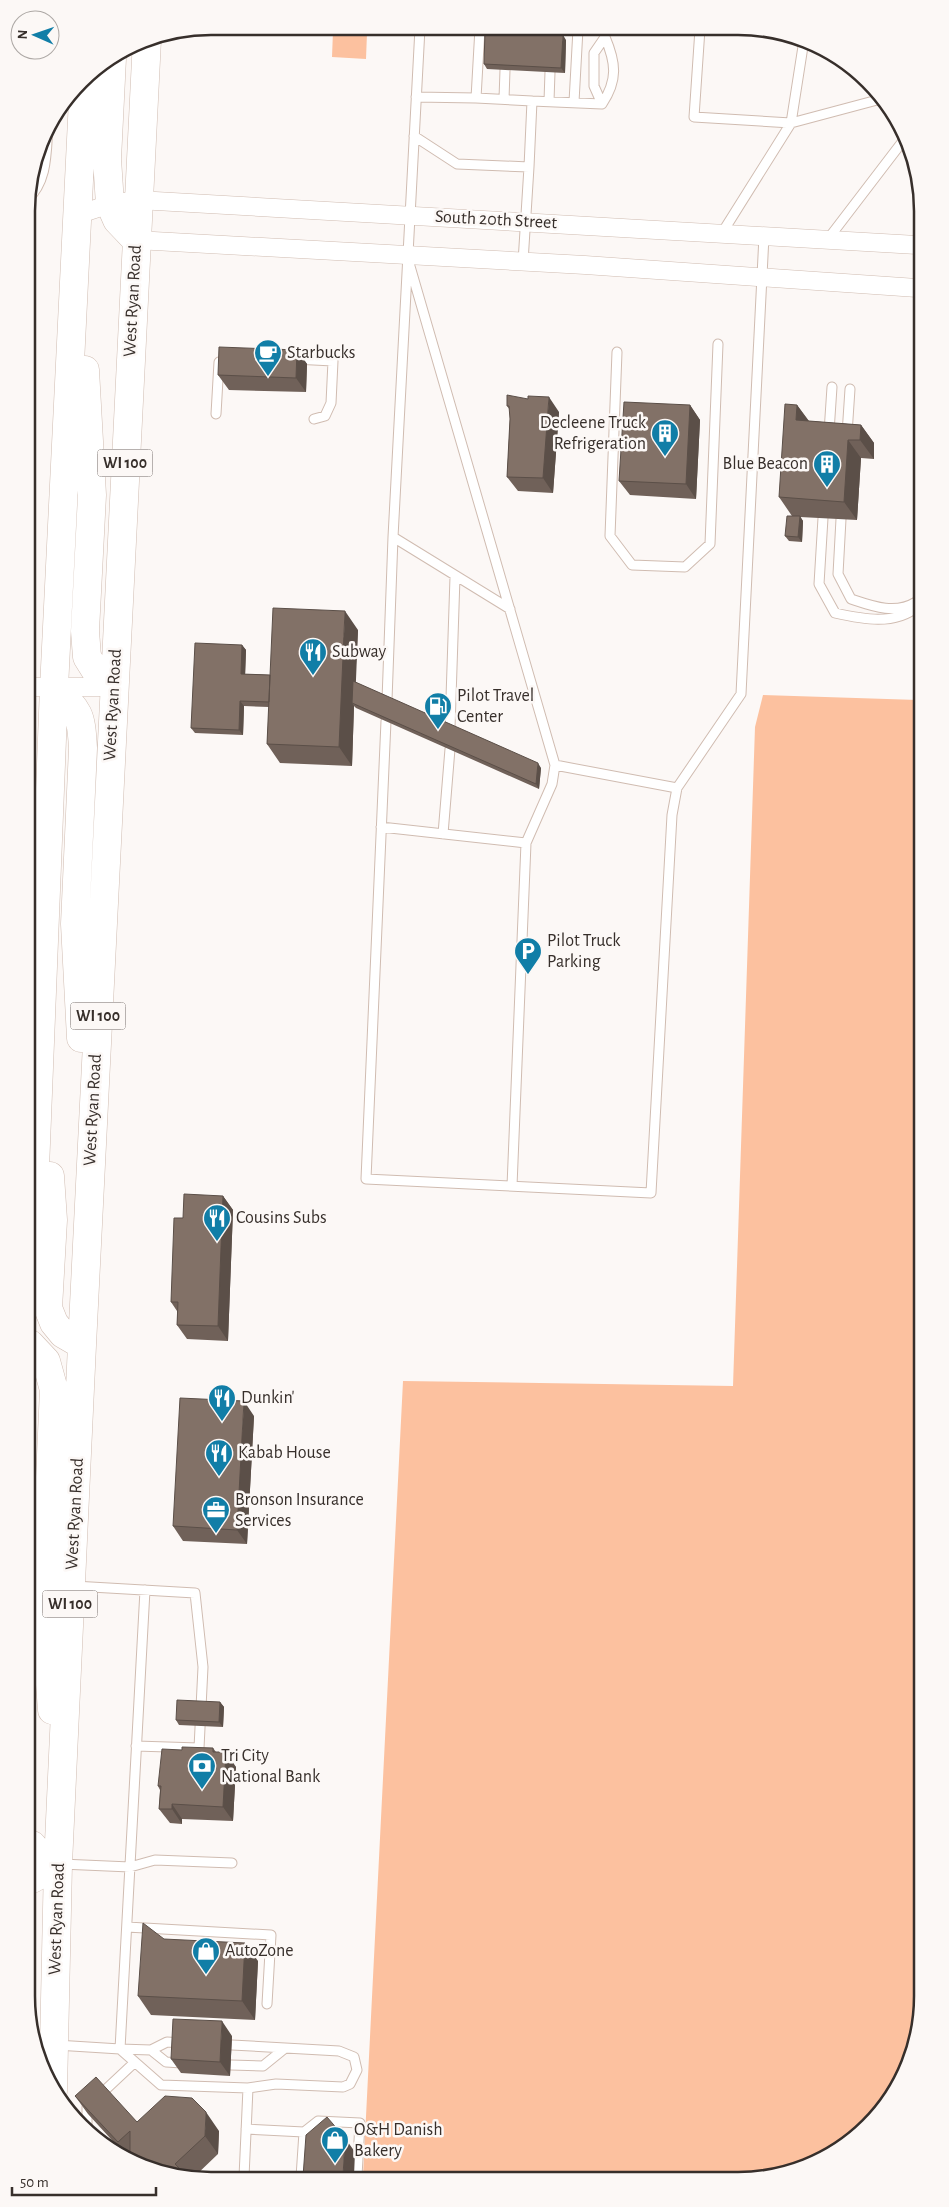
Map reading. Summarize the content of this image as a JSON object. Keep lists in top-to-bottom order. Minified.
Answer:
{"streets":{"main road":["West Ryan Road","WI 100"],"street":["South 20th Street"]},"crossings":[["South 20th Street","West Ryan Road"]],"places":{"cafe":["Starbucks"],"building":["Decleene Truck Refrigeration","Blue Beacon"],"restaurant":["Subway","Cousins Subs","Dunkin'","Kabab House"],"fuel station":["Pilot Travel Center"],"parking":["Pilot Truck Parking"],"office":["Bronson Insurance Services"],"bank":["Tri City National Bank"],"shop":["AutoZone","O&H Danish Bakery"]},"scale_bar":"50 m","north":"left"}
